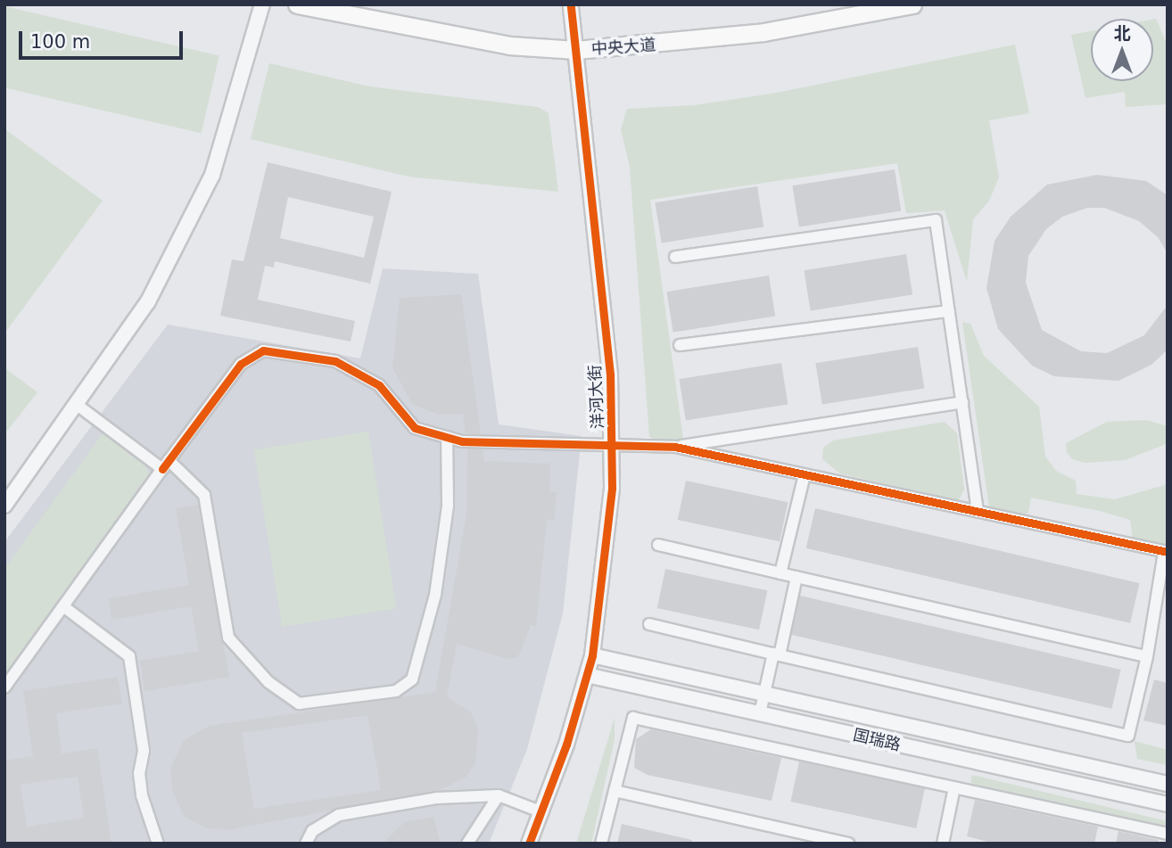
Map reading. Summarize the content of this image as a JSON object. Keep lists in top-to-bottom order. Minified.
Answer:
{"streets":{"main road":["中央大道"],"street":["洋河大街","国瑞路"]},"crossings":[["中央大道","洋河大街"],["洋河大街","国瑞路"]],"scale_bar":"100 m","north":"top"}
